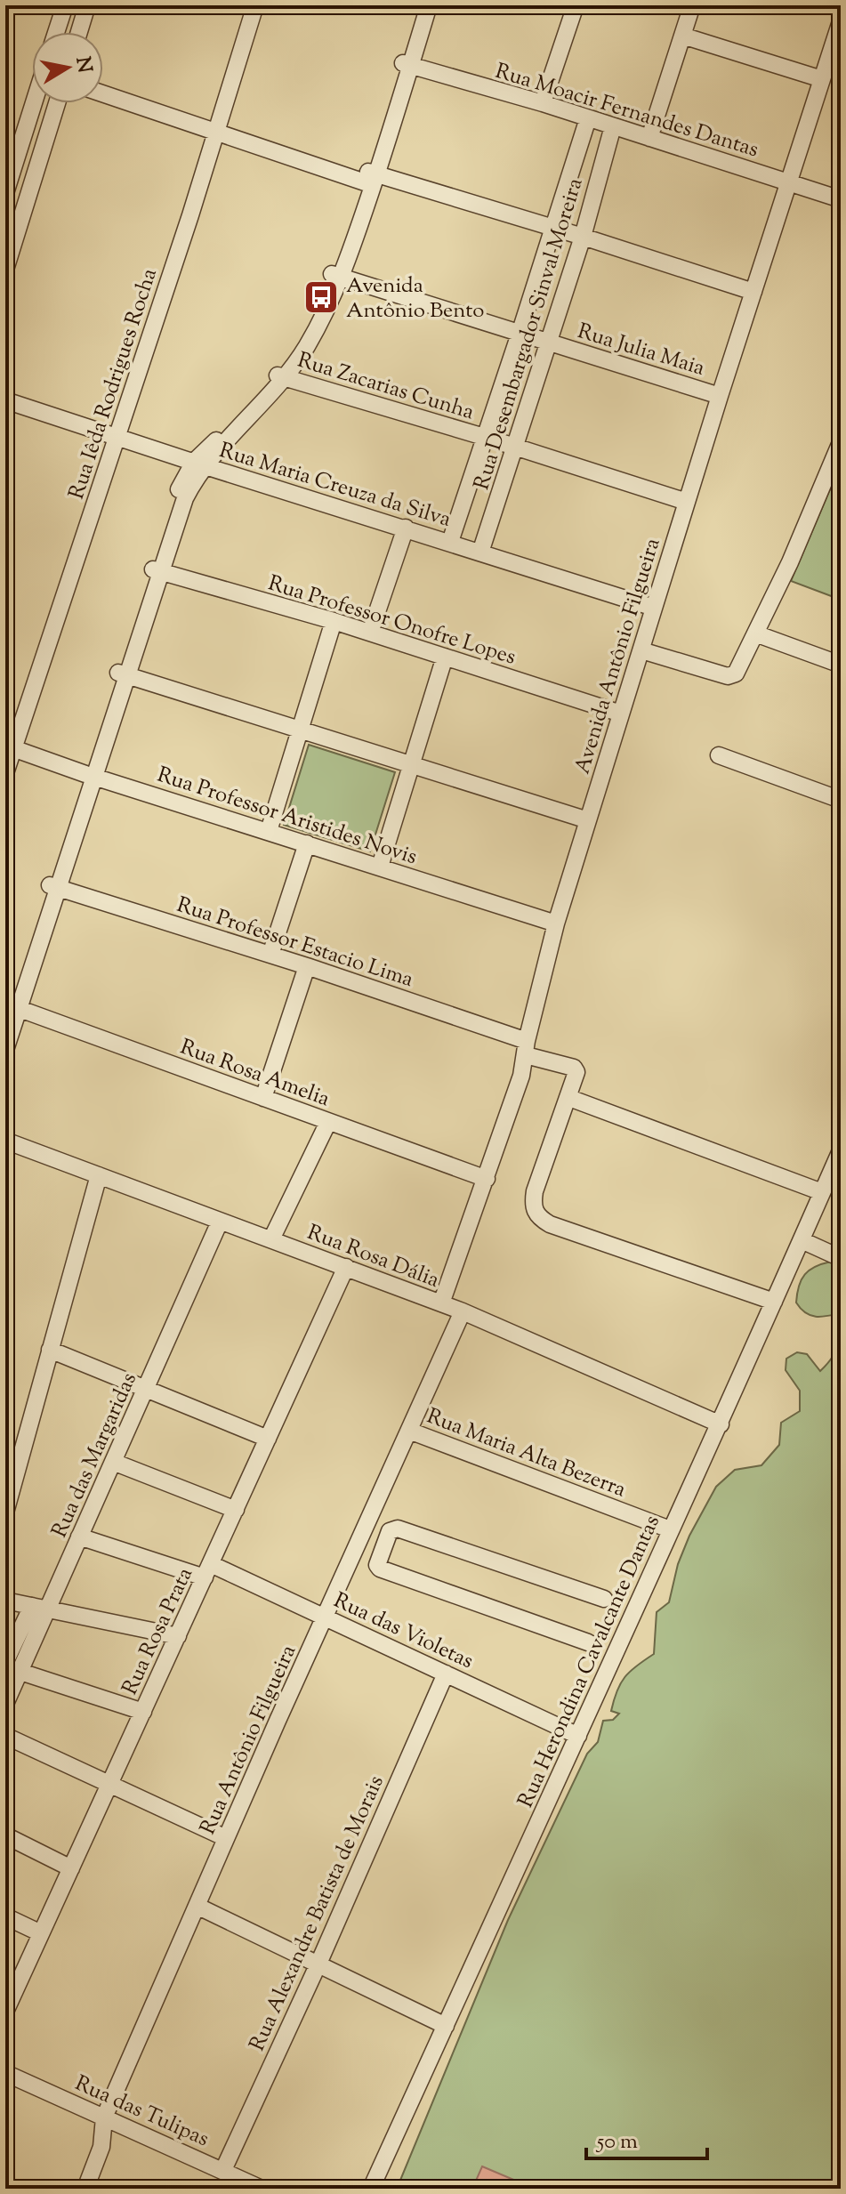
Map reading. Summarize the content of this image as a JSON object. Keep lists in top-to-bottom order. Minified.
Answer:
{"streets":{"street":["Rua Moacir Fernandes Dantas","Rua Desembargador Sinval Moreira","Rua Julia Maia","Rua Iêda Rodrigues Rocha","Rua Zacarias Cunha","Rua Maria Creuza da Silva","Rua Professor Onofre Lopes","Avenida Antônio Filgueira","Rua Professor Aristides Novis","Rua Professor Estacio Lima","Rua Rosa Amelia","Rua Rosa Dália","Rua Maria Alta Bezerra","Rua das Margaridas","Rua das Violetas","Rua Rosa Prata","Rua Herondina Cavalcante Dantas","Rua Antônio Filgueira","Rua Alexandre Batista de Morais","Rua das Tulipas"]},"crossings":[["Rua Moacir Fernandes Dantas","Rua Desembargador Sinval Moreira"],["Rua Moacir Fernandes Dantas","Avenida Antônio Filgueira"],["Rua Desembargador Sinval Moreira","Rua Julia Maia"],["Rua Desembargador Sinval Moreira","Rua Zacarias Cunha"],["Rua Desembargador Sinval Moreira","Rua Maria Creuza da Silva"],["Rua Julia Maia","Avenida Antônio Filgueira"],["Rua Iêda Rodrigues Rocha","Rua Maria Creuza da Silva"],["Rua Iêda Rodrigues Rocha","Rua Professor Aristides Novis"],["Rua Zacarias Cunha","Avenida Antônio Filgueira"],["Rua Maria Creuza da Silva","Avenida Antônio Filgueira"],["Rua Professor Onofre Lopes","Avenida Antônio Filgueira"],["Avenida Antônio Filgueira","Rua Professor Aristides Novis"],["Avenida Antônio Filgueira","Rua Professor Estacio Lima"],["Avenida Antônio Filgueira","Rua Rosa Amelia"],["Avenida Antônio Filgueira","Rua Rosa Dália"],["Rua Rosa Dália","Rua das Margaridas"],["Rua Rosa Dália","Rua Rosa Prata"],["Rua Rosa Dália","Rua Herondina Cavalcante Dantas"],["Rua Rosa Dália","Rua Antônio Filgueira"],["Rua Maria Alta Bezerra","Rua Herondina Cavalcante Dantas"],["Rua Maria Alta Bezerra","Rua Antônio Filgueira"],["Rua das Margaridas","Rua das Violetas"],["Rua das Violetas","Rua Rosa Prata"],["Rua das Violetas","Rua Herondina Cavalcante Dantas"],["Rua das Violetas","Rua Antônio Filgueira"],["Rua das Violetas","Rua Alexandre Batista de Morais"],["Rua Antônio Filgueira","Rua das Tulipas"],["Rua Alexandre Batista de Morais","Rua das Tulipas"]],"places":{"bus stop":["Avenida Antônio Bento"]},"scale_bar":"50 m","north":"right"}
